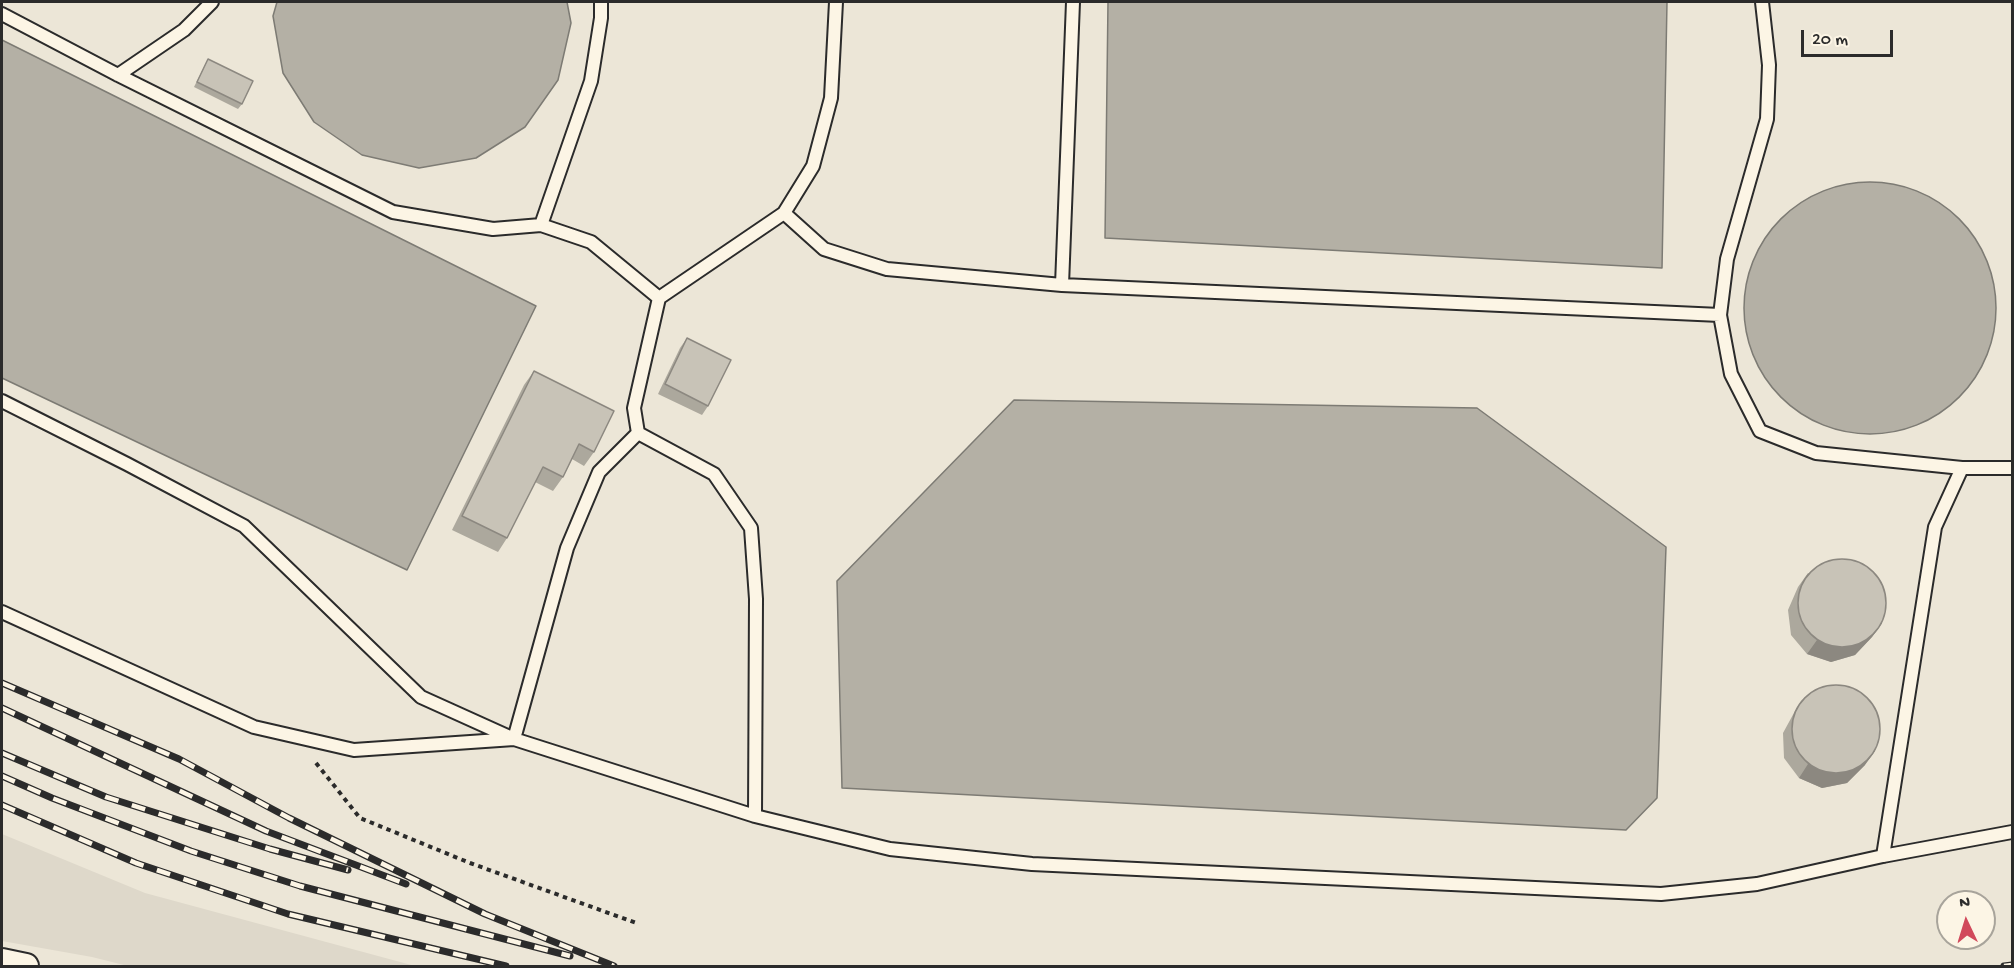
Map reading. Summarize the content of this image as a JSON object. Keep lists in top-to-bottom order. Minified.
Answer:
{"scale_bar":"20 m","north":"top"}
